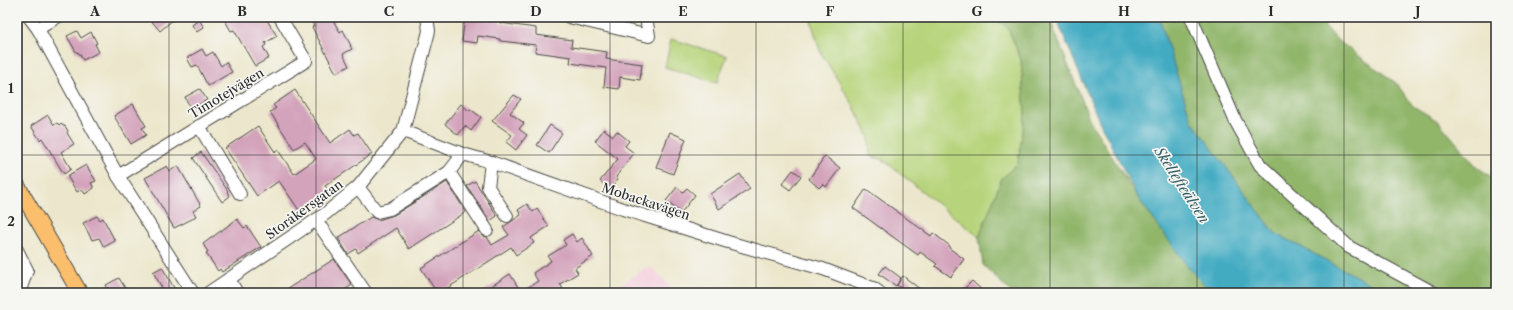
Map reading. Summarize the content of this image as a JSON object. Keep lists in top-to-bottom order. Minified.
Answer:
{"streets":{"street":["Timotejvägen","Mobackavägen","Storåkersgatan"]},"crossings":[["Mobackavägen","Storåkersgatan"]],"water":["Skellefteälven"],"grid":{"columns":["A","B","C","D","E","F","G","H","I","J"],"rows":["1","2"]}}
